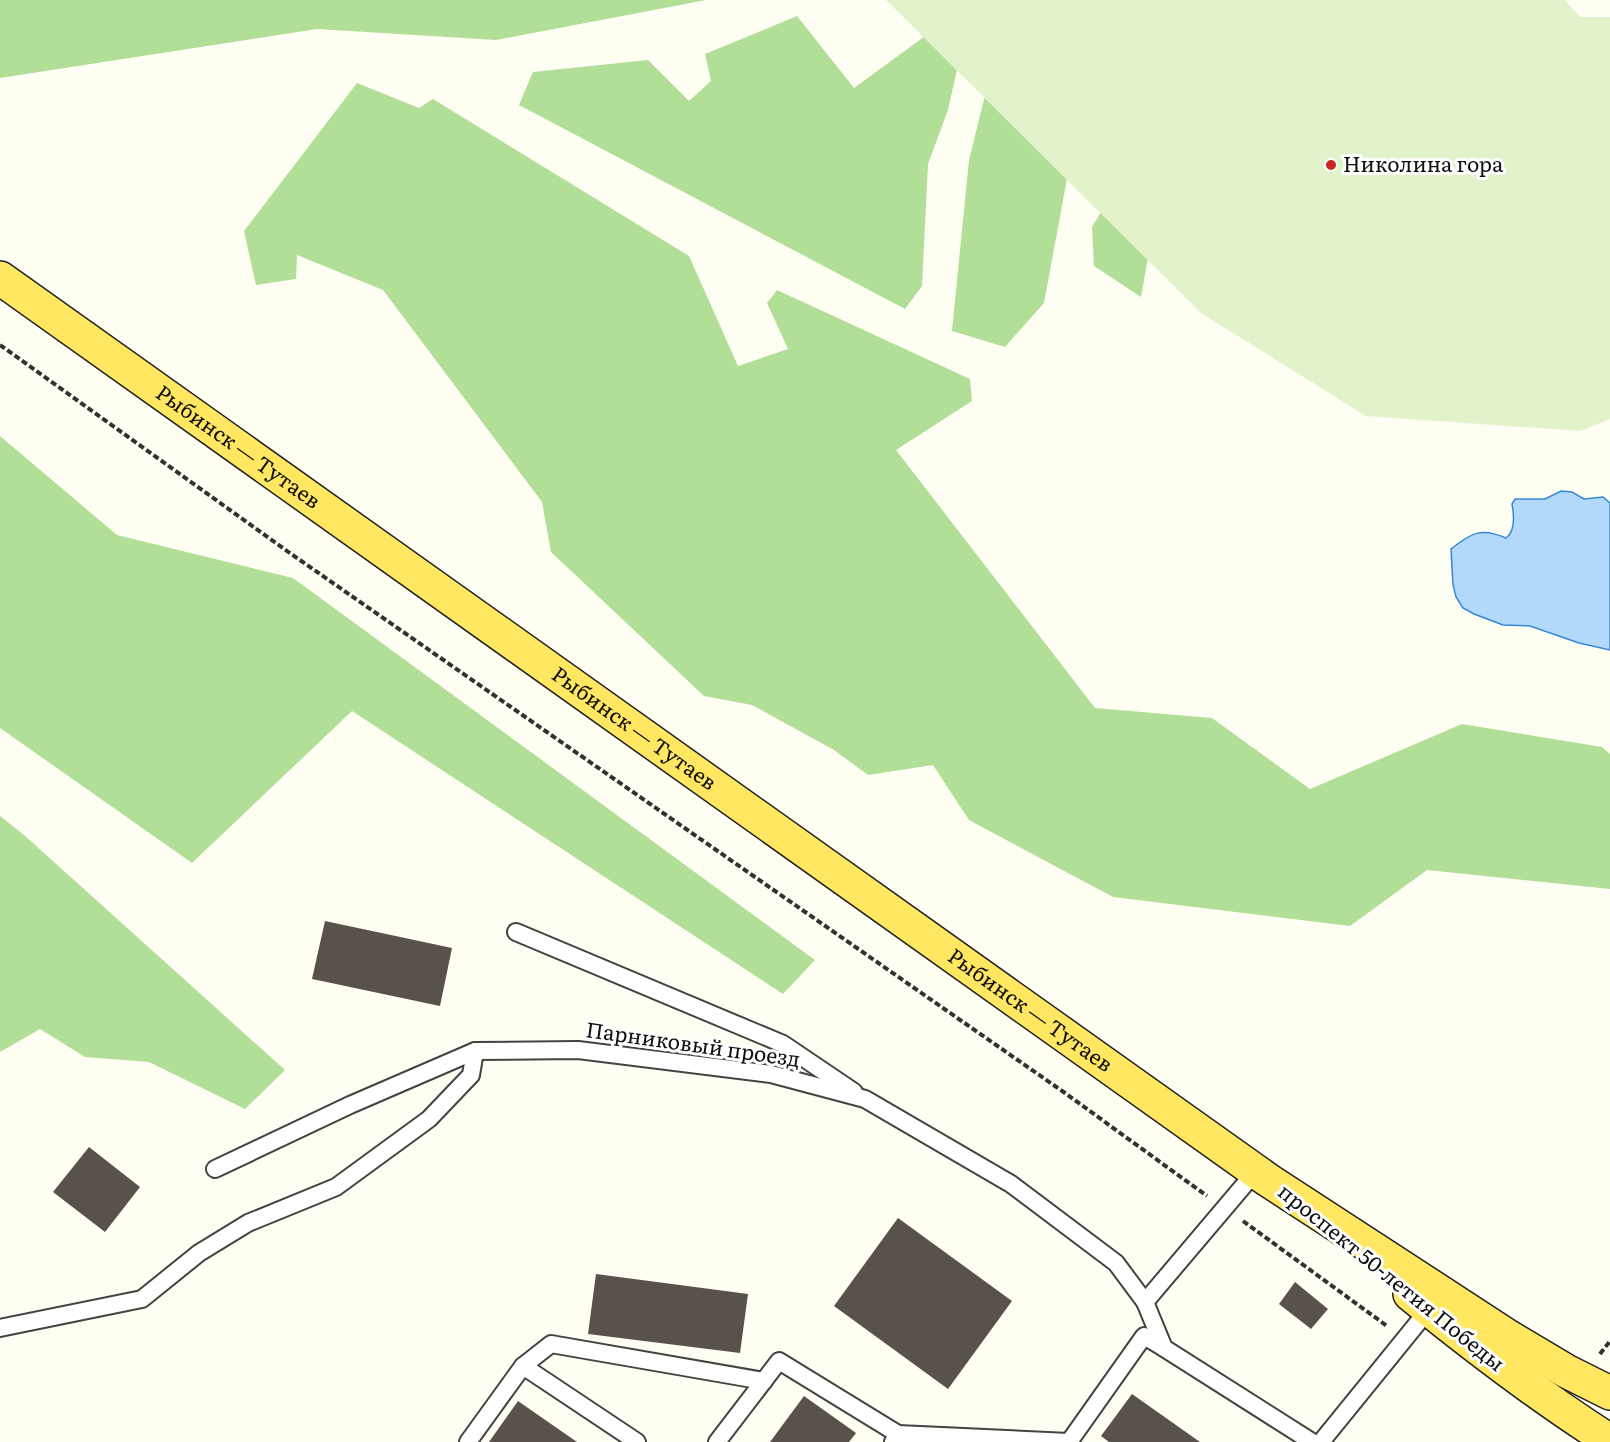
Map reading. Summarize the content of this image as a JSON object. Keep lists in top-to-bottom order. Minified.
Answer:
{"streets":{"main road":["Рыбинск — Тутаев","проспект 50-летия Победы"],"lane":["Парниковый проезд"]},"crossings":[["Рыбинск — Тутаев","проспект 50-летия Победы"]],"places":["Николина гора"]}
